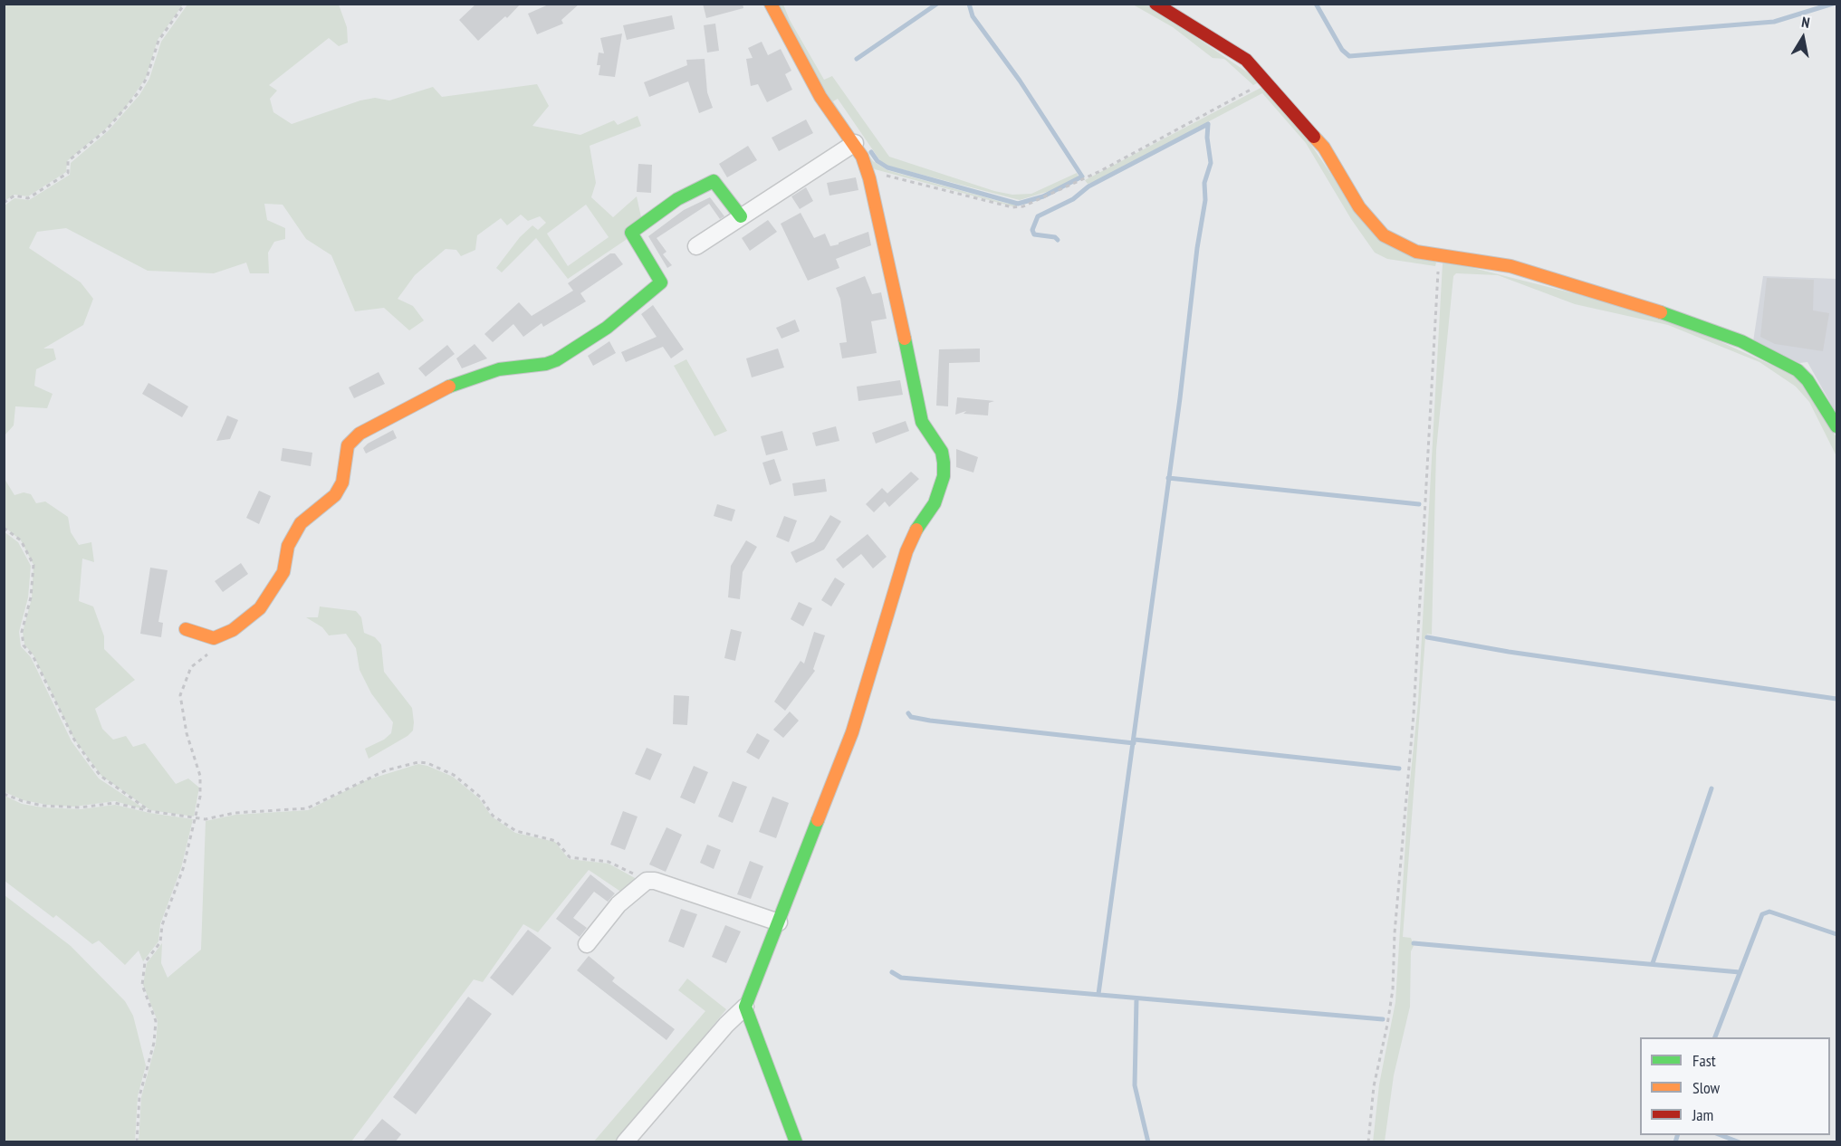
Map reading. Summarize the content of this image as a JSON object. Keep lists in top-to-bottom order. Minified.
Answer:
{"legend":["Fast","Slow","Jam"],"north":"top"}
